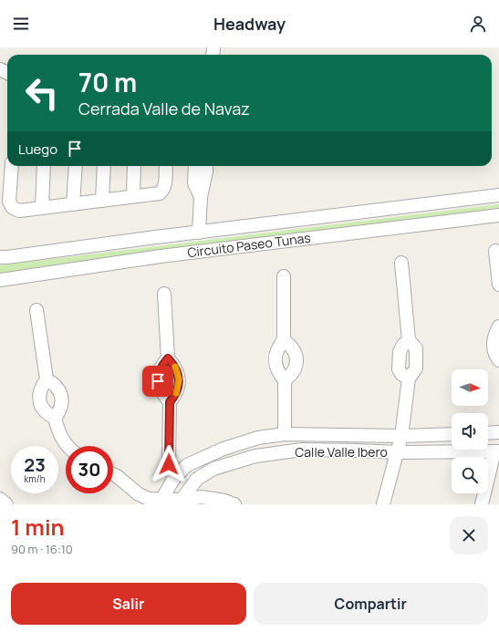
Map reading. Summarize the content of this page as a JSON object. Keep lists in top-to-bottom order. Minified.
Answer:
{"streets":{"street":["Circuito Paseo Tunas","Calle Valle Ibero"]},"north":"right","page":{"header":"Headway","turn":["70 m","Cerrada Valle de Navaz"],"then":"Luego","speed":"23 km/h","limit":"30","heading":["1 min","90 m · 16:10"],"buttons":["Salir","Compartir"]}}
